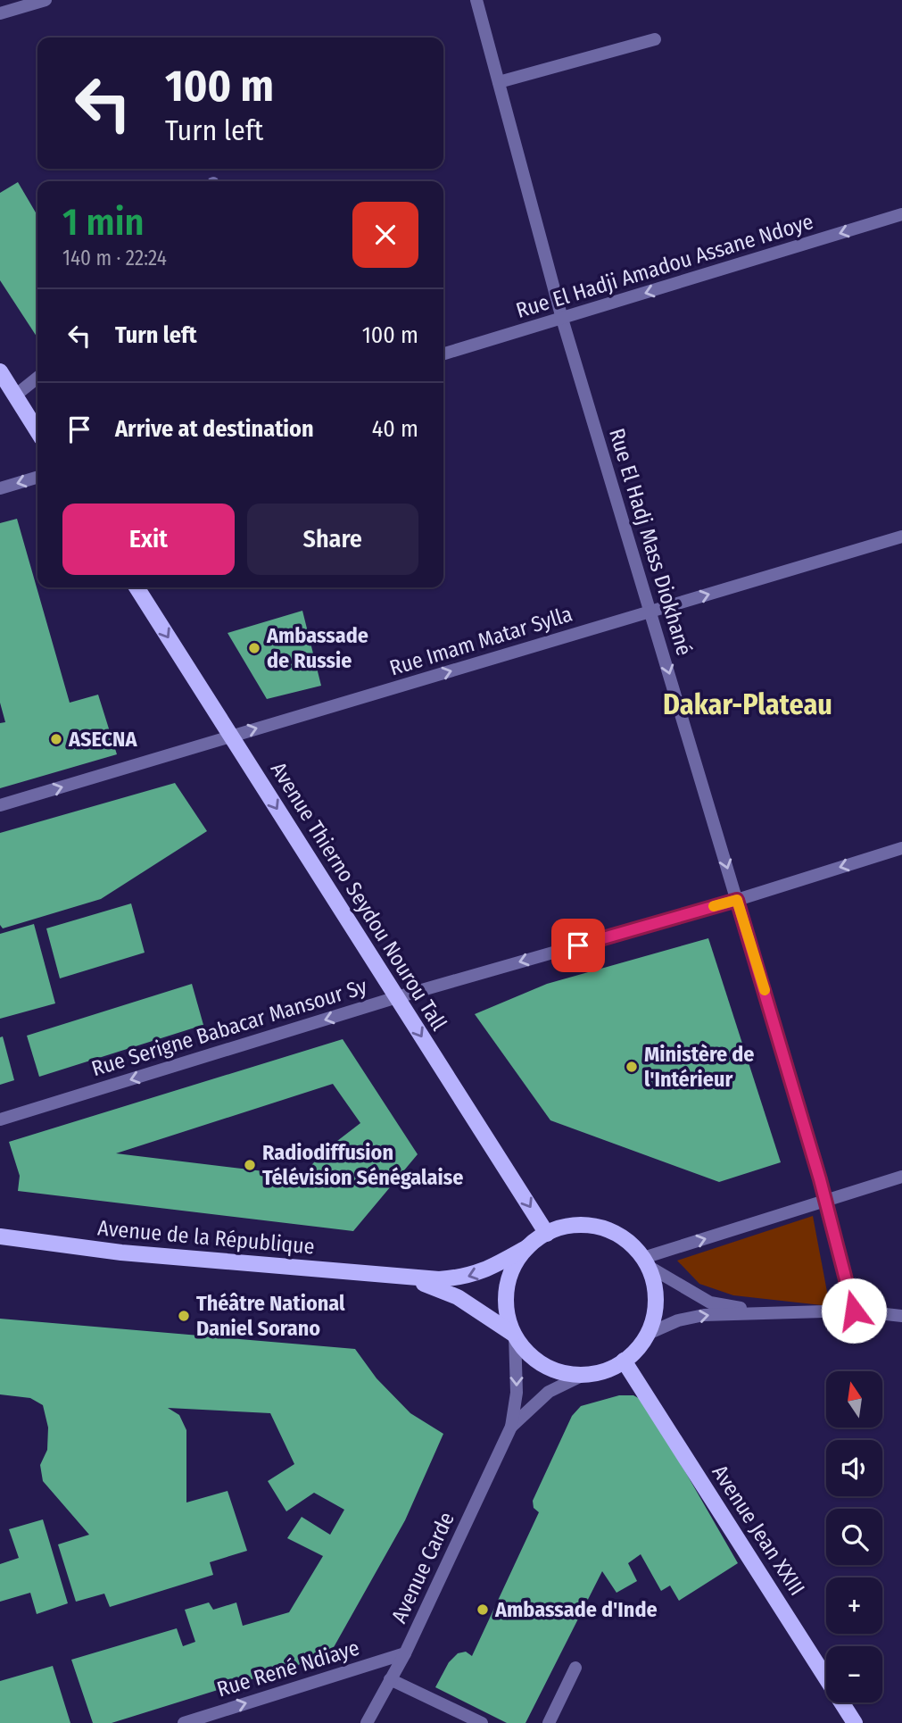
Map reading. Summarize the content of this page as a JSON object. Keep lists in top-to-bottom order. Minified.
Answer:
{"streets":{"main road":["Avenue Thierno Seydou Nourou Tall","Avenue de la République","Avenue Jean XXIII"],"street":["Rue El Hadji Amadou Assane Ndoye","Rue El Hadj Mass Diokhané","Rue Imam Matar Sylla","Rue Serigne Babacar Mansour Sy","Avenue Carde","Rue René Ndiaye"]},"crossings":[["Rue El Hadji Amadou Assane Ndoye","Rue El Hadj Mass Diokhané"],["Rue El Hadj Mass Diokhané","Rue Imam Matar Sylla"],["Rue El Hadj Mass Diokhané","Rue Serigne Babacar Mansour Sy"],["Rue Imam Matar Sylla","Avenue Thierno Seydou Nourou Tall"],["Avenue Thierno Seydou Nourou Tall","Rue Serigne Babacar Mansour Sy"],["Avenue Thierno Seydou Nourou Tall","Avenue de la République"],["Avenue Thierno Seydou Nourou Tall","Avenue Jean XXIII"],["Avenue Thierno Seydou Nourou Tall","Avenue Carde"],["Avenue de la République","Avenue Jean XXIII"],["Avenue de la République","Avenue Carde"],["Avenue Jean XXIII","Avenue Carde"],["Avenue Carde","Rue René Ndiaye"]],"one_way":["Rue El Hadji Amadou Assane Ndoye","Rue Imam Matar Sylla","Avenue Thierno Seydou Nourou Tall","Rue Serigne Babacar Mansour Sy","Rue René Ndiaye"],"districts":["Dakar-Plateau"],"places":["Ambassade de Russie","ASECNA","Ministère de l'Intérieur","Radiodiffusion Télévision Sénégalaise","Théâtre National Daniel Sorano","Ambassade d'Inde"],"north":"top","page":{"turn":["100 m","Turn left"],"heading":["1 min","140 m · 22:24"],"list":[{"name":"Turn left","value":"100 m"},{"name":"Arrive at destination","value":"40 m"}],"buttons":["Exit","Share"],"map_buttons":["+","−"]}}
